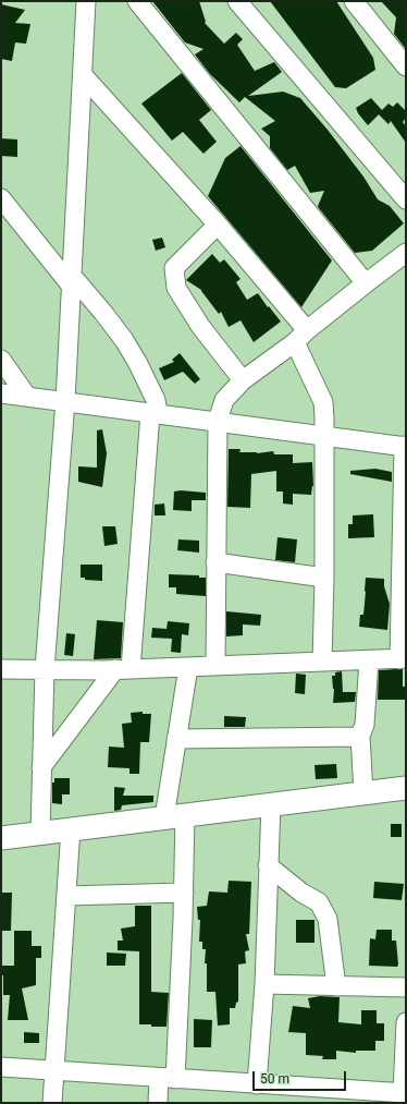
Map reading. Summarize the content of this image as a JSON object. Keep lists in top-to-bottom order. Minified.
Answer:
{"scale_bar":"50 m"}
